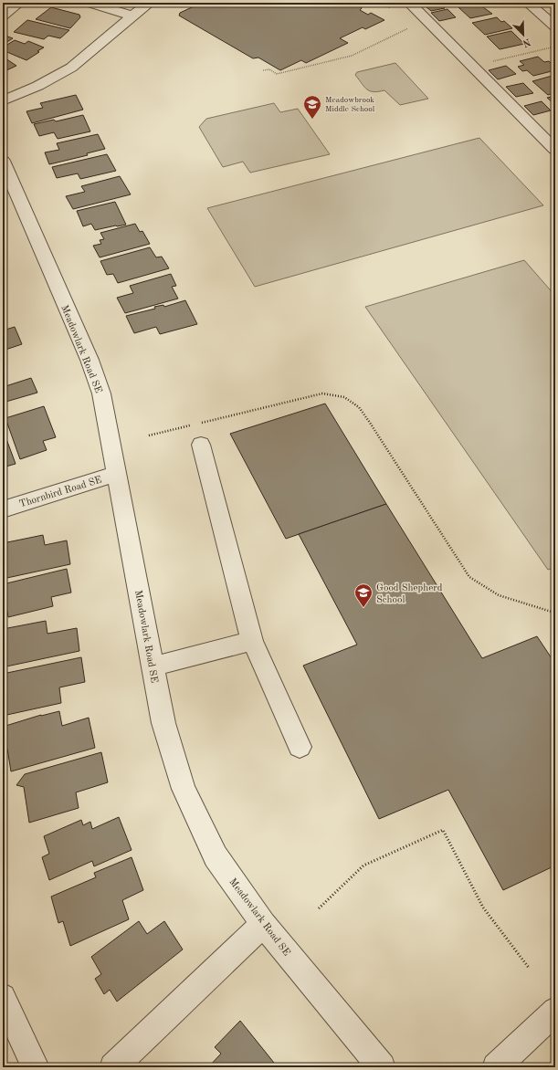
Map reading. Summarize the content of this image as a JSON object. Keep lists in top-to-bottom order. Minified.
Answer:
{"streets":{"street":["Meadowlark Road SE","Thornbird Road SE"]},"crossings":[["Meadowlark Road SE","Thornbird Road SE"]],"places":{"school or university":["Meadowbrook Middle School","Good Shepherd School"]},"north":"bottom right"}
